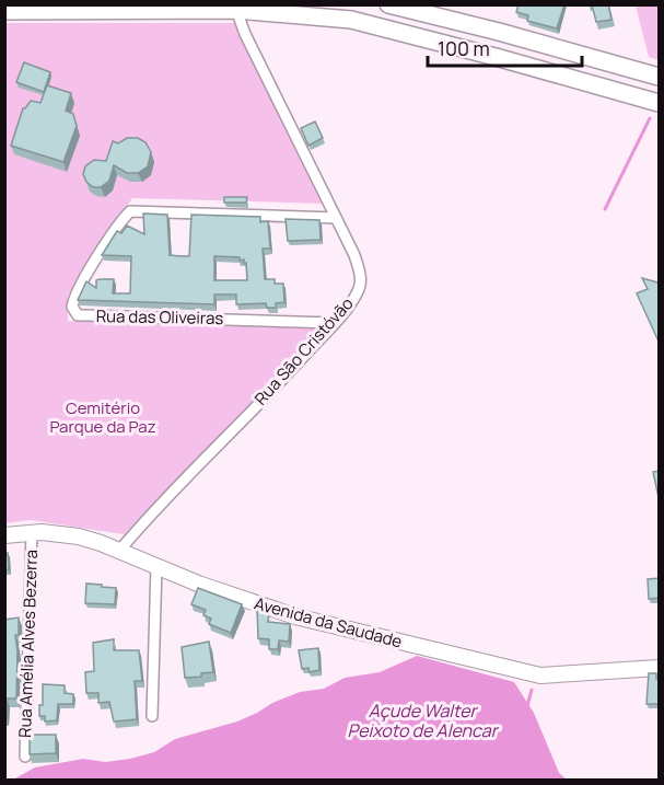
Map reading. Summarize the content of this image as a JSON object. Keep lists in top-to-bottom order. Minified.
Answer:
{"streets":{"street":["Rua das Oliveiras","Rua São Cristóvão","Avenida da Saudade","Rua Amélia Alves Bezerra"]},"crossings":[["Rua das Oliveiras","Rua São Cristóvão"],["Rua São Cristóvão","Avenida da Saudade"],["Avenida da Saudade","Rua Amélia Alves Bezerra"]],"water":["Açude Walter Peixoto de Alencar"],"parks":["Cemitério Parque da Paz"],"scale_bar":"100 m"}
